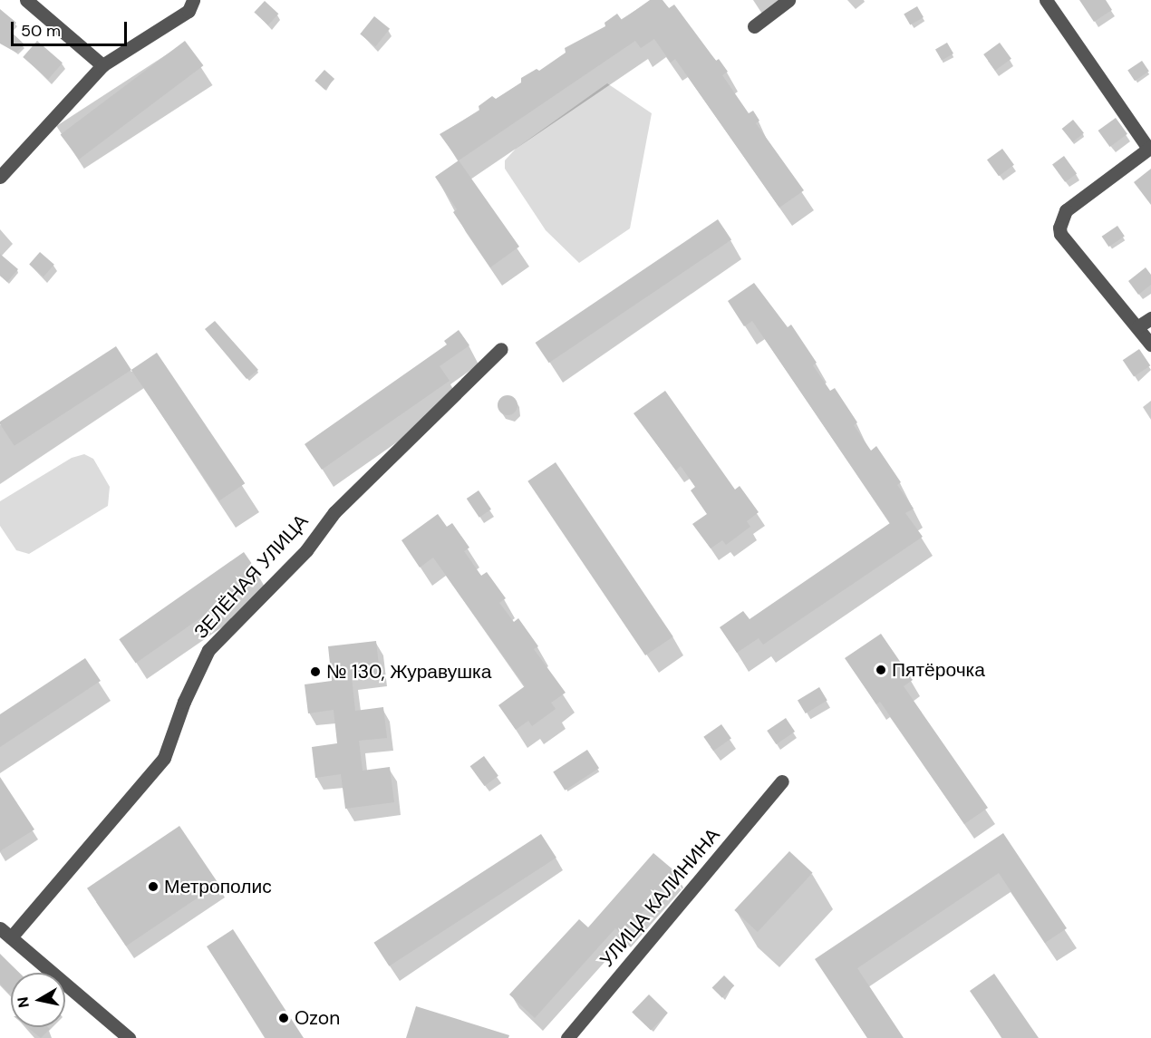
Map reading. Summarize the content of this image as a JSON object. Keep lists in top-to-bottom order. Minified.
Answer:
{"streets":{"street":["ЗЕЛЁНАЯ УЛИЦА","УЛИЦА КАЛИНИНА"]},"places":["Пятёрочка","№ 130, Журавушка","Метрополис","Ozon"],"scale_bar":"50 m","north":"left"}
